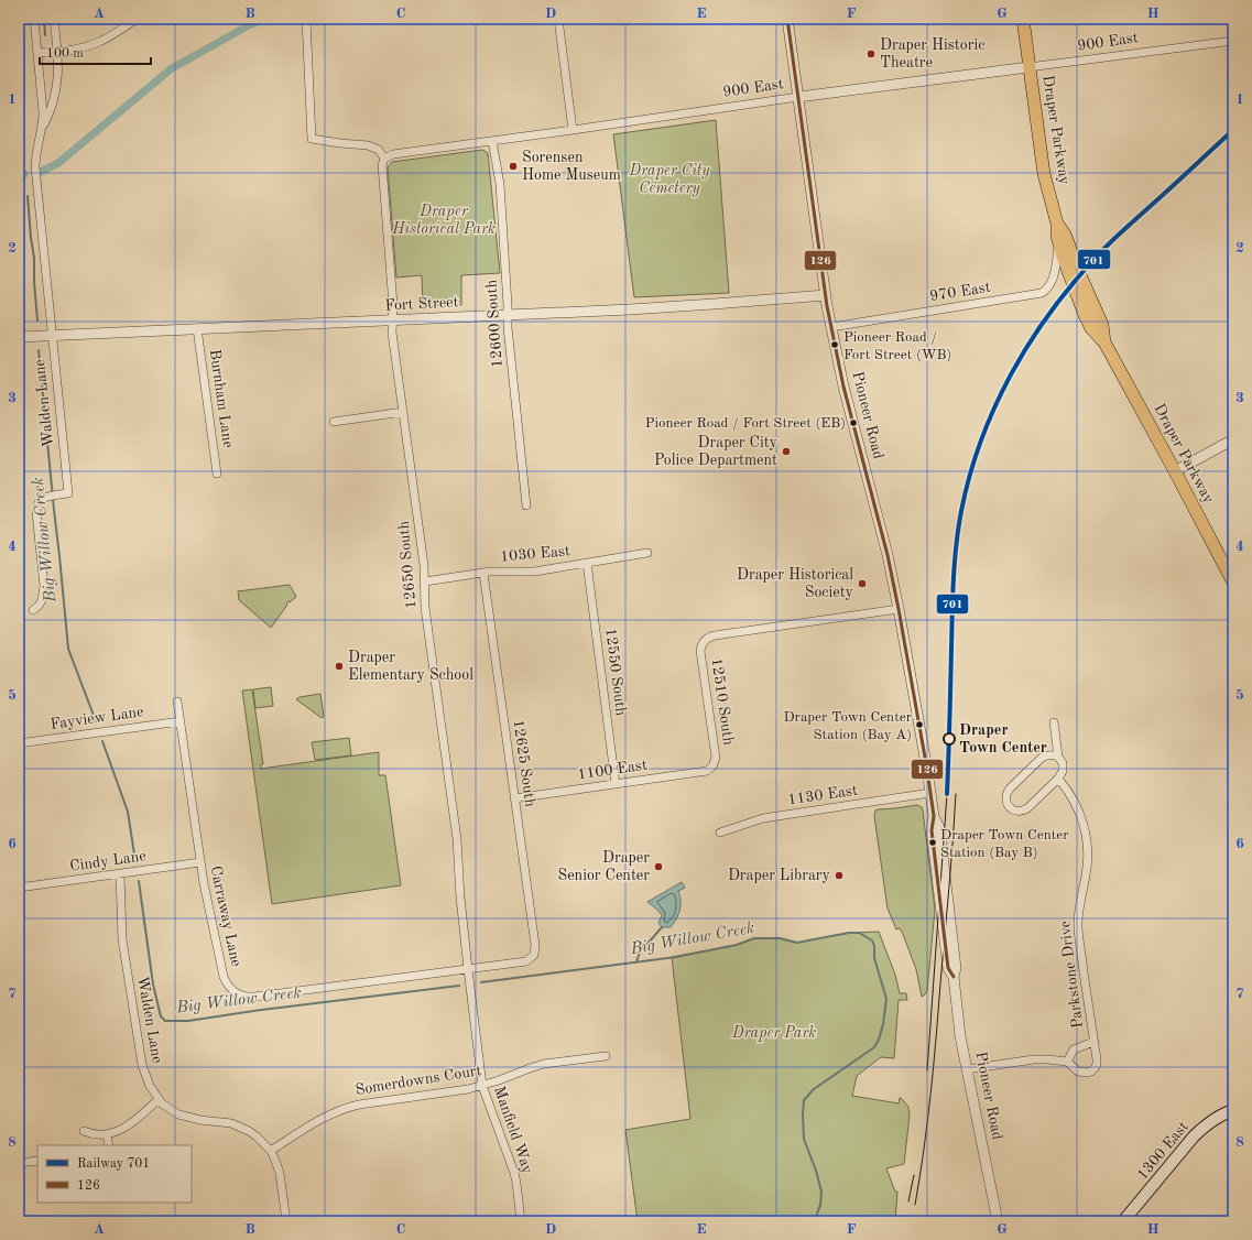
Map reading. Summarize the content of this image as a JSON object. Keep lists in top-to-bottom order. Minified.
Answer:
{"streets":{"main road":["Draper Parkway","1300 East"],"street":["900 East","970 East","Fort Street","12600 South","Burnham Lane","Walden Lane","Pioneer Road","1030 East","12650 South","12550 South","12510 South","Fayview Lane","12625 South","1100 East","1130 East","Cindy Lane","Carraway Lane","Parkstone Drive","Somerdowns Court","Manfield Way"]},"crossings":[["900 East","Draper Parkway"],["900 East","12600 South"],["900 East","Pioneer Road"],["900 East","12650 South"],["Draper Parkway","970 East"],["970 East","Pioneer Road"],["Fort Street","12600 South"],["Fort Street","Burnham Lane"],["Fort Street","Walden Lane"],["Fort Street","Pioneer Road"],["Fort Street","12650 South"],["Walden Lane","Cindy Lane"],["Walden Lane","Somerdowns Court"],["Pioneer Road","12510 South"],["Pioneer Road","1130 East"],["1030 East","12650 South"],["1030 East","12550 South"],["1030 East","12625 South"],["12650 South","Carraway Lane"],["12650 South","Manfield Way"],["12550 South","1100 East"],["12510 South","1100 East"],["Fayview Lane","Carraway Lane"],["12625 South","1100 East"],["12625 South","Carraway Lane"],["Cindy Lane","Carraway Lane"],["Carraway Lane","Manfield Way"],["Somerdowns Court","Manfield Way"]],"water":["Big Willow Creek"],"parks":["Draper City Cemetery","Draper Historical Park","Draper Park"],"places":["Draper Historic Theatre","Sorensen Home Museum","Pioneer Road / Fort Street (WB)","Pioneer Road / Fort Street (EB)","Draper City Police Department","Draper Historical Society","Draper Elementary School","Draper Town Center Station (Bay A)","Draper Town Center","Draper Town Center Station (Bay B)","Draper Senior Center","Draper Library"],"lines":["transit line 126","rail line 701"],"legend":["Railway 701","126"],"scale_bar":"100 m","grid":{"columns":["A","B","C","D","E","F","G","H"],"rows":["1","2","3","4","5","6","7","8"]}}
